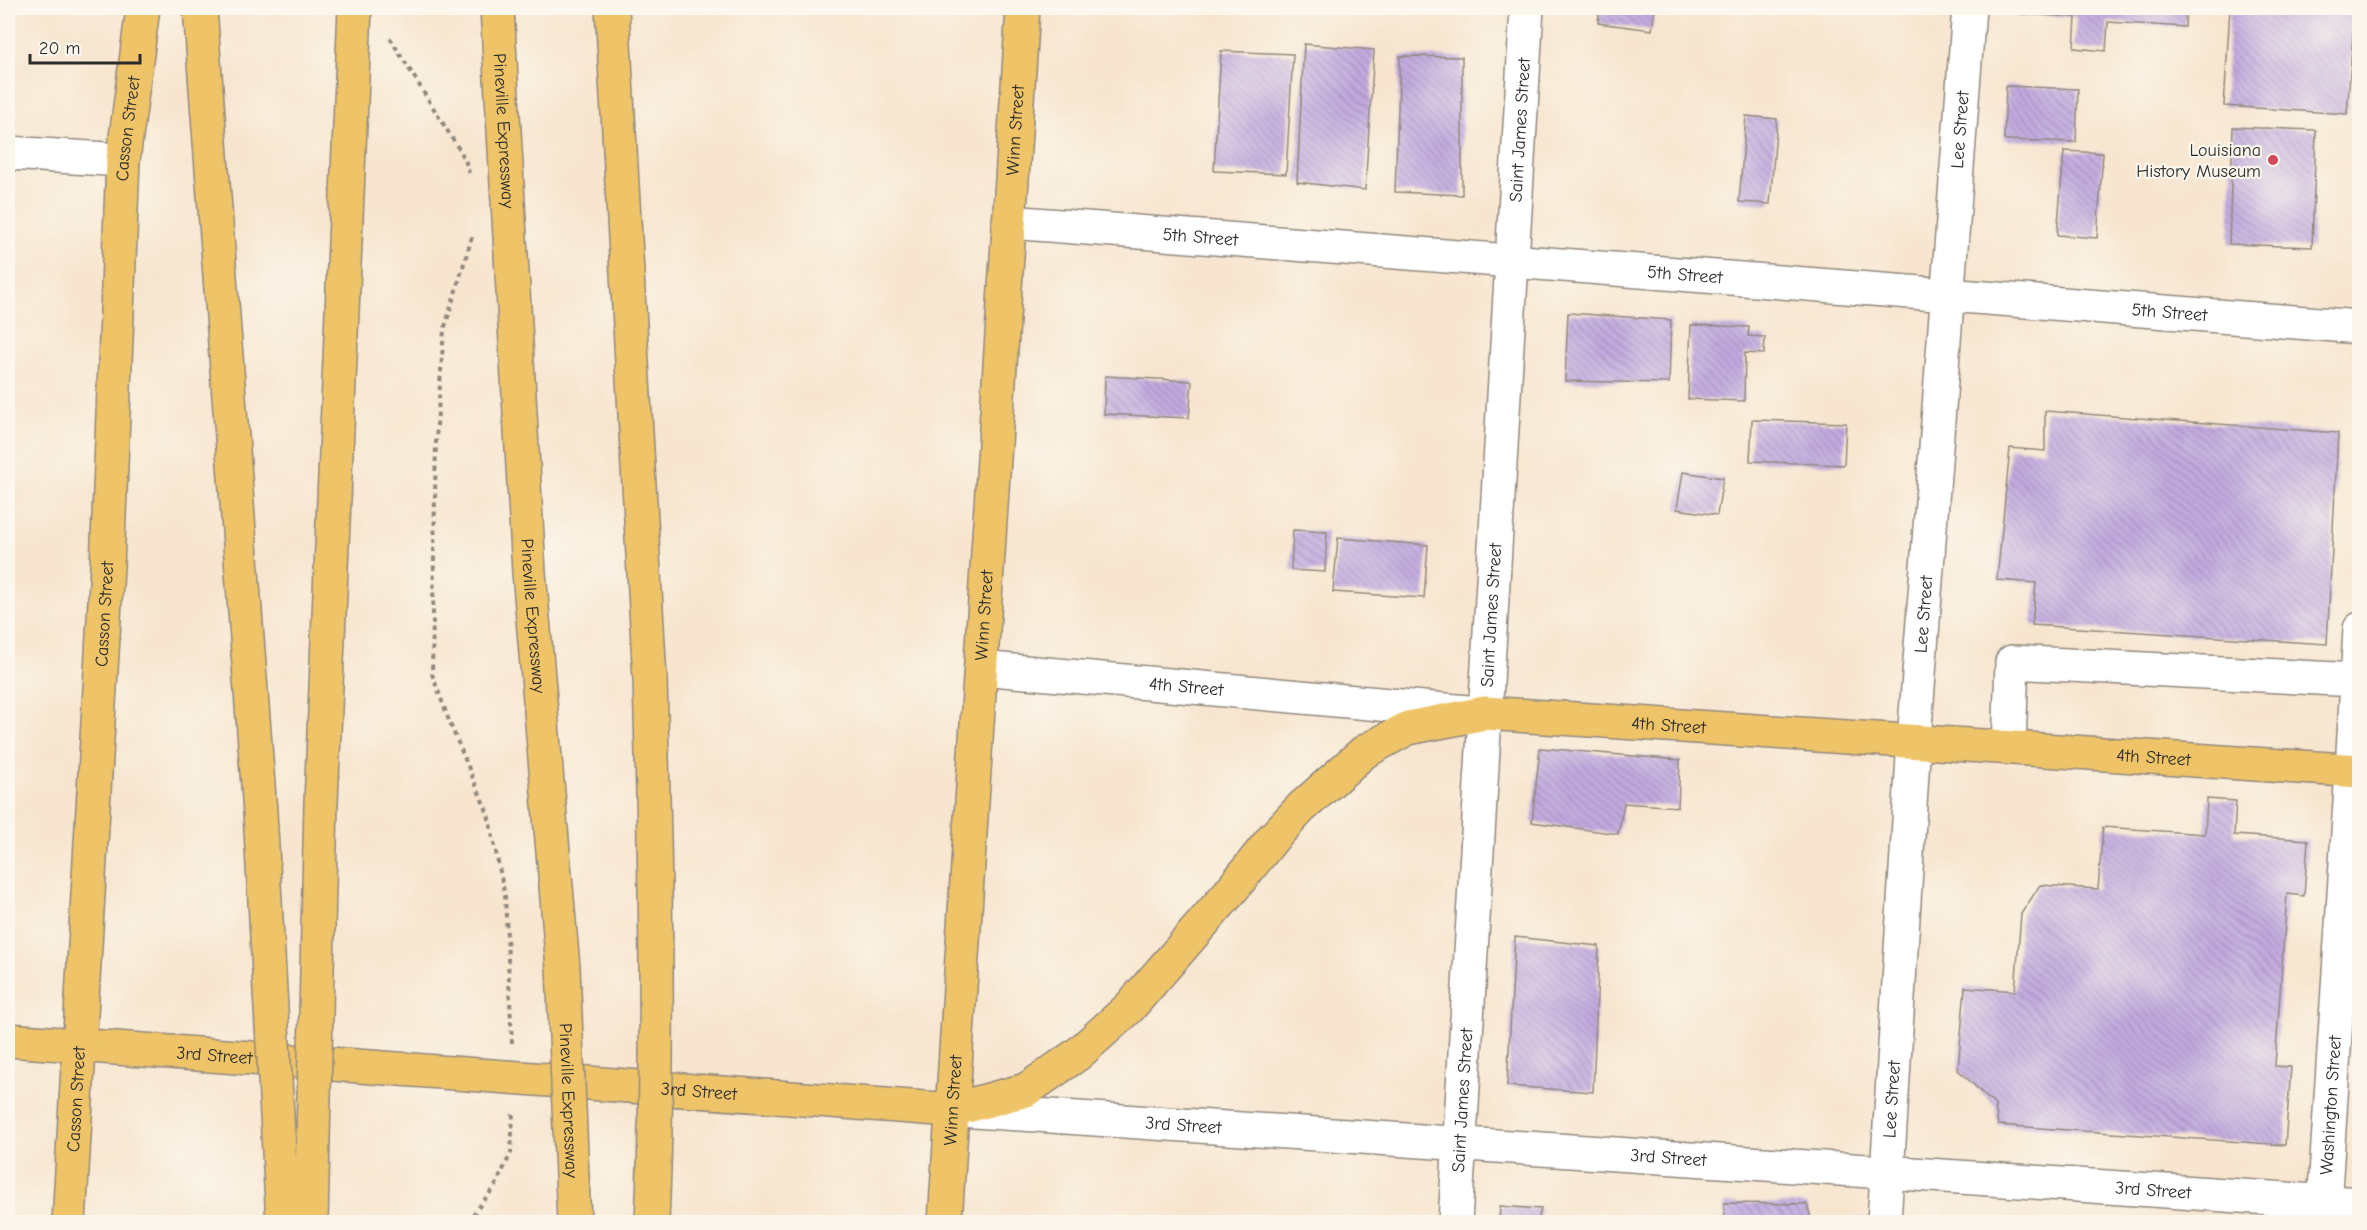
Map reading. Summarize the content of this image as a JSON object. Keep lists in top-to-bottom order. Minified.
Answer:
{"streets":{"main road":["Casson Street","Pineville Expressway","Winn Street","4th Street","3rd Street"],"street":["Saint James Street","Lee Street","5th Street","Washington Street"]},"crossings":[["Casson Street","3rd Street"],["Winn Street","5th Street"],["Winn Street","4th Street"],["Winn Street","3rd Street"],["Saint James Street","5th Street"],["Saint James Street","4th Street"],["Saint James Street","3rd Street"],["Lee Street","5th Street"],["Lee Street","4th Street"],["Lee Street","3rd Street"],["4th Street","Washington Street"],["3rd Street","Washington Street"]],"places":["Louisiana History Museum"],"scale_bar":"20 m"}
